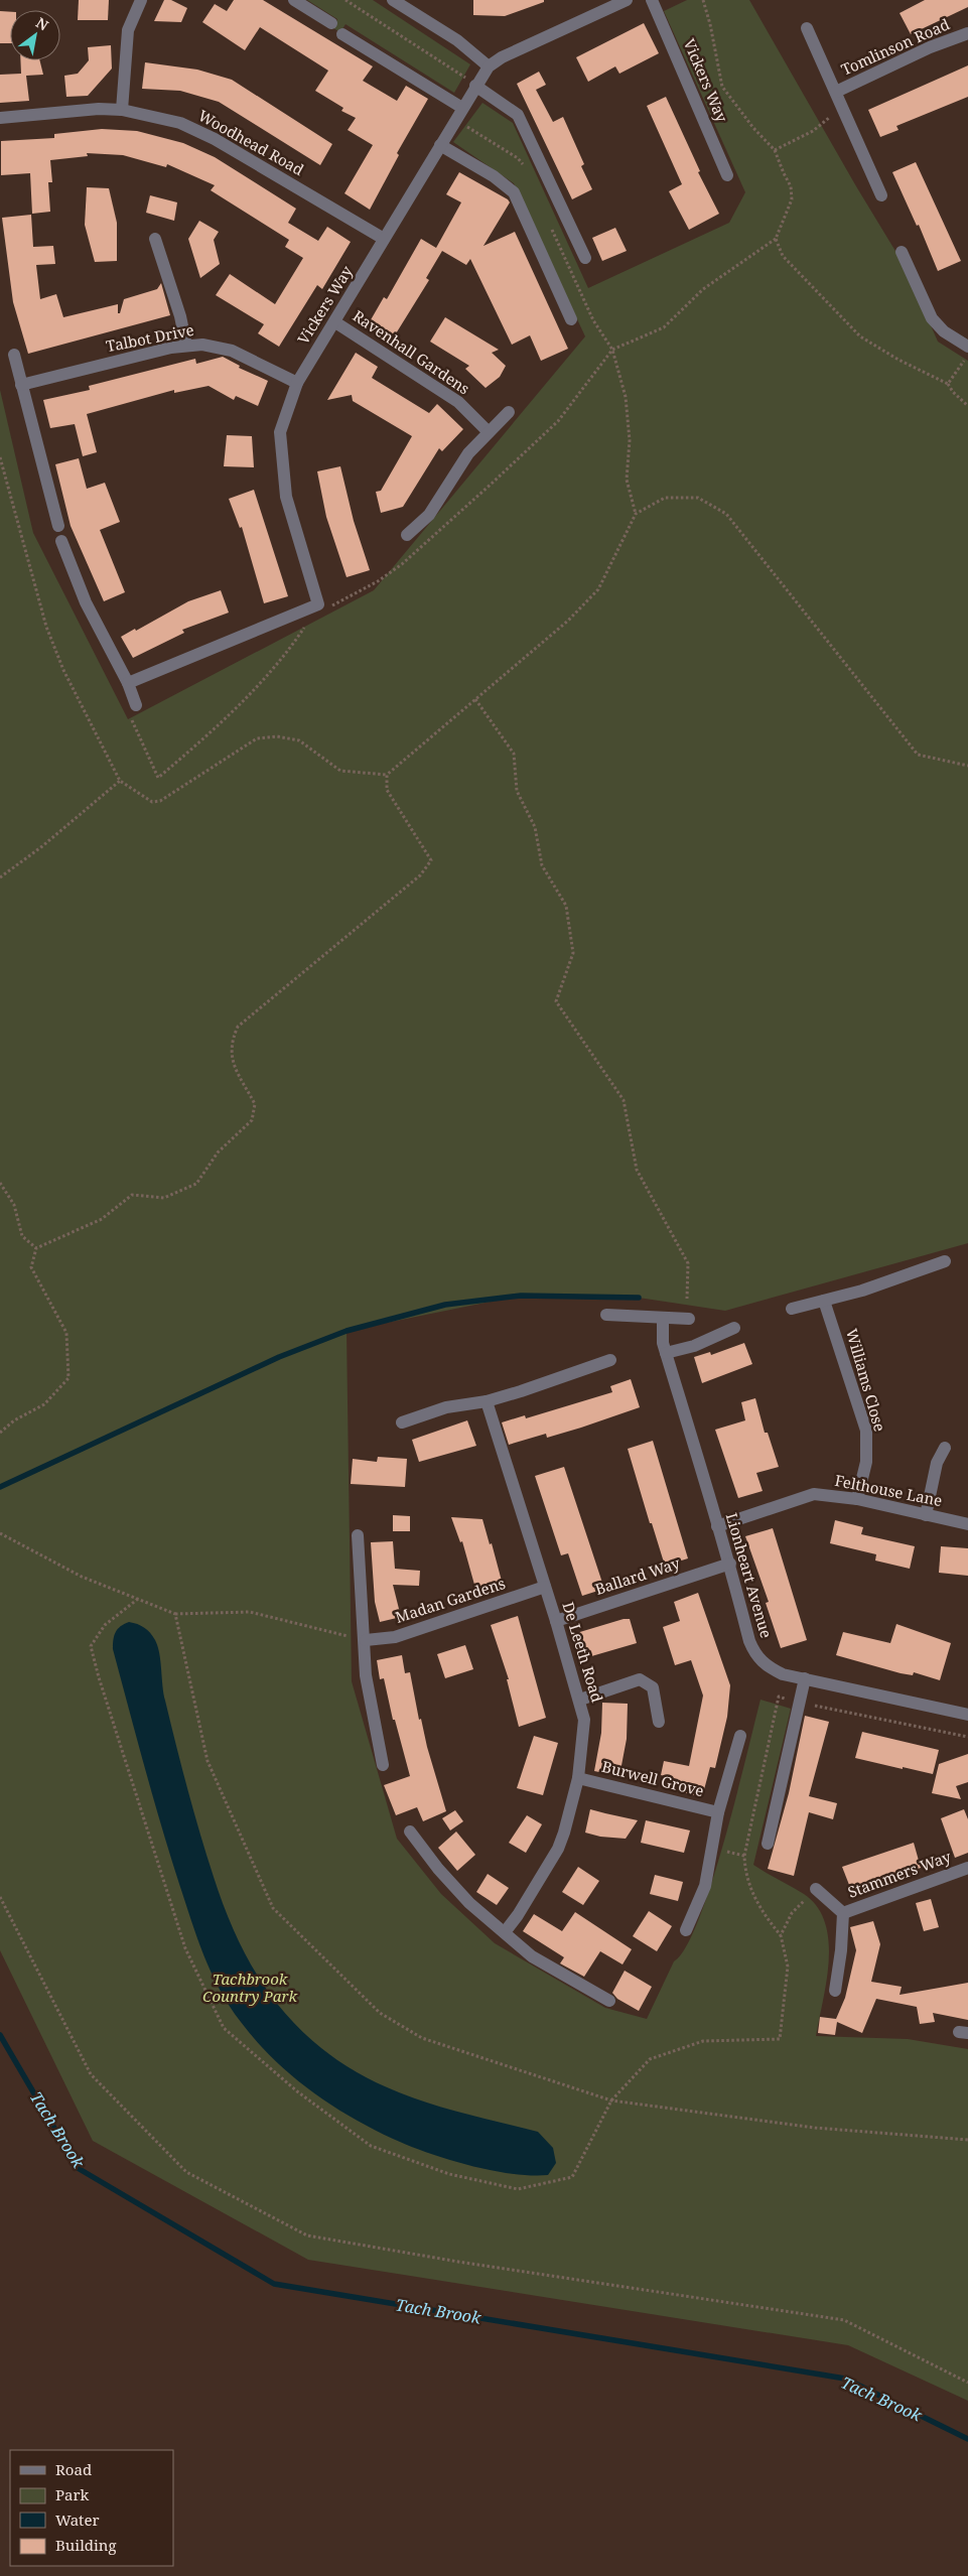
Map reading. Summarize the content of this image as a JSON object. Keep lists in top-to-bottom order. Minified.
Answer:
{"streets":{"street":["Tomlinson Road","Vickers Way","Woodhead Road","Talbot Drive","Ravenhall Gardens","Williams Close","Felthouse Lane","Lionheart Avenue","Ballard Way","Madan Gardens","De Leeth Road","Burwell Grove","Stammers Way"]},"crossings":[["Vickers Way","Woodhead Road"],["Vickers Way","Talbot Drive"],["Vickers Way","Ravenhall Gardens"],["Williams Close","Felthouse Lane"],["Felthouse Lane","Lionheart Avenue"],["Lionheart Avenue","Ballard Way"],["Ballard Way","De Leeth Road"],["Madan Gardens","De Leeth Road"],["De Leeth Road","Burwell Grove"]],"water":["Tach Brook"],"parks":["Tachbrook Country Park"],"legend":["Road","Park","Water","Building"],"north":"top right"}
